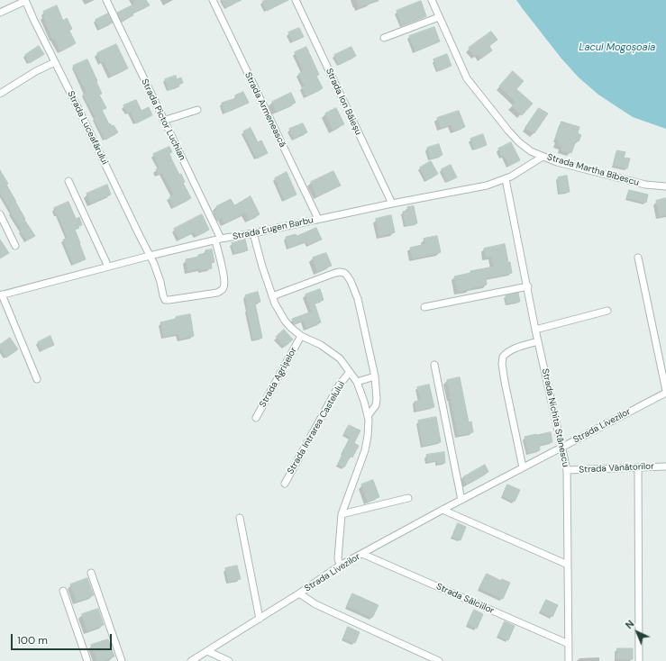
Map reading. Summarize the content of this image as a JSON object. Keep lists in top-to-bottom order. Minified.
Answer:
{"streets":{"street":["Strada Ion Băieșu","Strada Armenească","Strada Pictor Luchian","Strada Luceafărului","Strada Martha Bibescu","Strada Eugen Barbu","Strada Agrișelor","Strada Nichita Stănescu","Strada Livezilor","Strada Intrarea Castelului","Strada Vânătorilor","Strada Sălciilor"]},"crossings":[["Strada Ion Băieșu","Strada Eugen Barbu"],["Strada Armenească","Strada Eugen Barbu"],["Strada Pictor Luchian","Strada Luceafărului"],["Strada Pictor Luchian","Strada Eugen Barbu"],["Strada Luceafărului","Strada Eugen Barbu"],["Strada Martha Bibescu","Strada Eugen Barbu"],["Strada Eugen Barbu","Strada Nichita Stănescu"],["Strada Nichita Stănescu","Strada Livezilor"],["Strada Nichita Stănescu","Strada Vânătorilor"],["Strada Nichita Stănescu","Strada Sălciilor"],["Strada Livezilor","Strada Sălciilor"]],"water":["Lacul Mogoșoaia"],"scale_bar":"100 m","north":"top left"}
